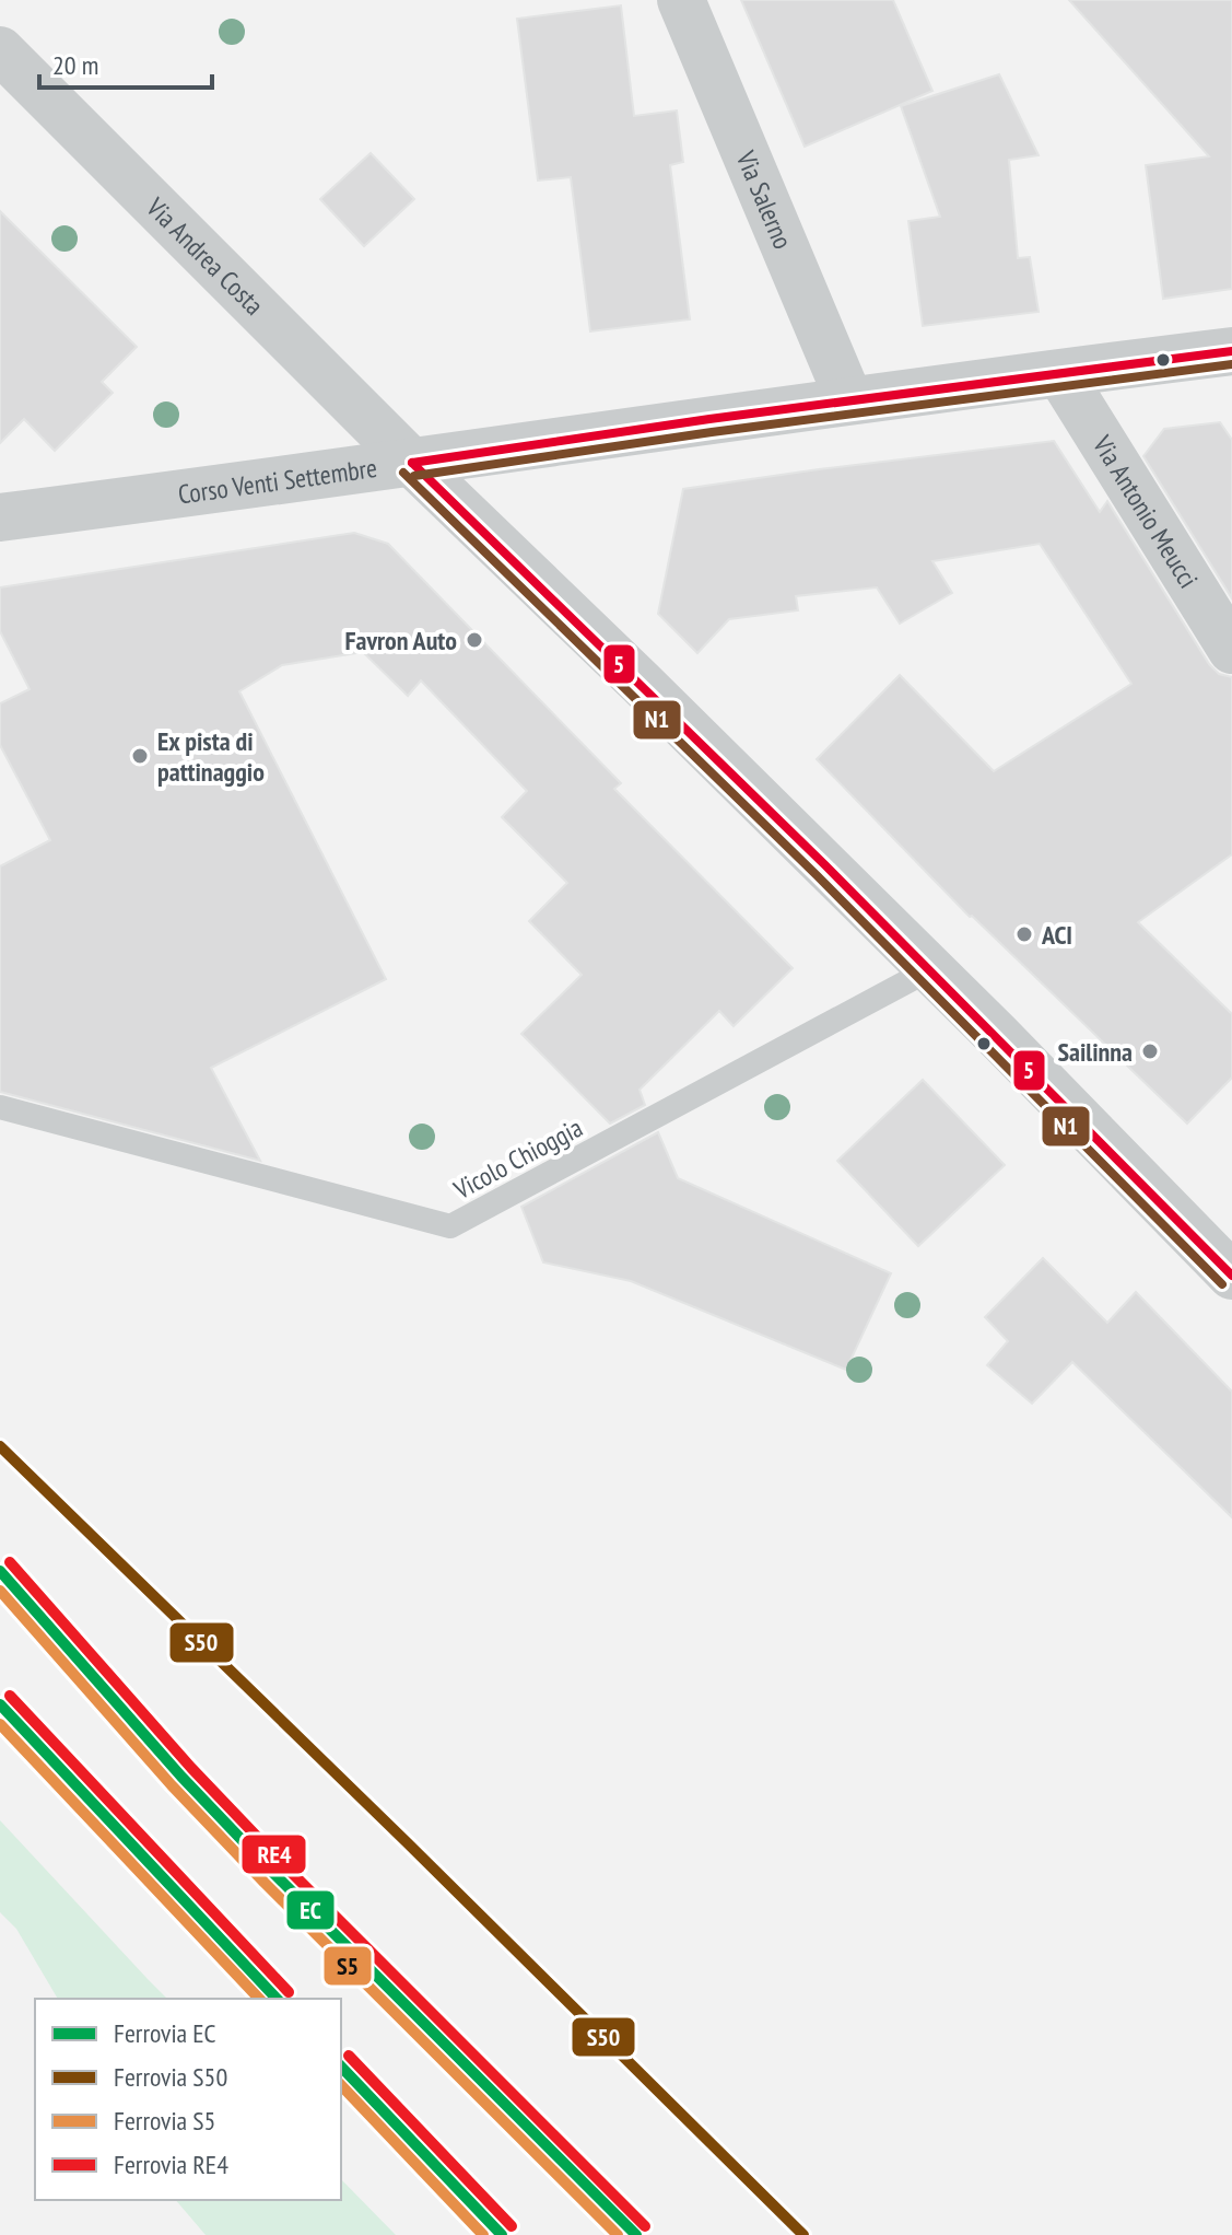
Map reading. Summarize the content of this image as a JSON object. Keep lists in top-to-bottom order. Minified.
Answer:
{"streets":{"street":["Via Salerno","Via Andrea Costa","Corso Venti Settembre","Via Antonio Meucci"],"lane":["Vicolo Chioggia"]},"crossings":[["Via Salerno","Corso Venti Settembre"],["Via Andrea Costa","Corso Venti Settembre"],["Via Andrea Costa","Vicolo Chioggia"],["Corso Venti Settembre","Via Antonio Meucci"]],"places":["Favron Auto","Ex pista di pattinaggio","ACI","Sailinna"],"lines":["transit line 5","transit line N1","rail line S50","rail line RE4","rail line EC","rail line S5"],"legend":["Ferrovia EC","Ferrovia S50","Ferrovia S5","Ferrovia RE4"],"scale_bar":"20 m"}
